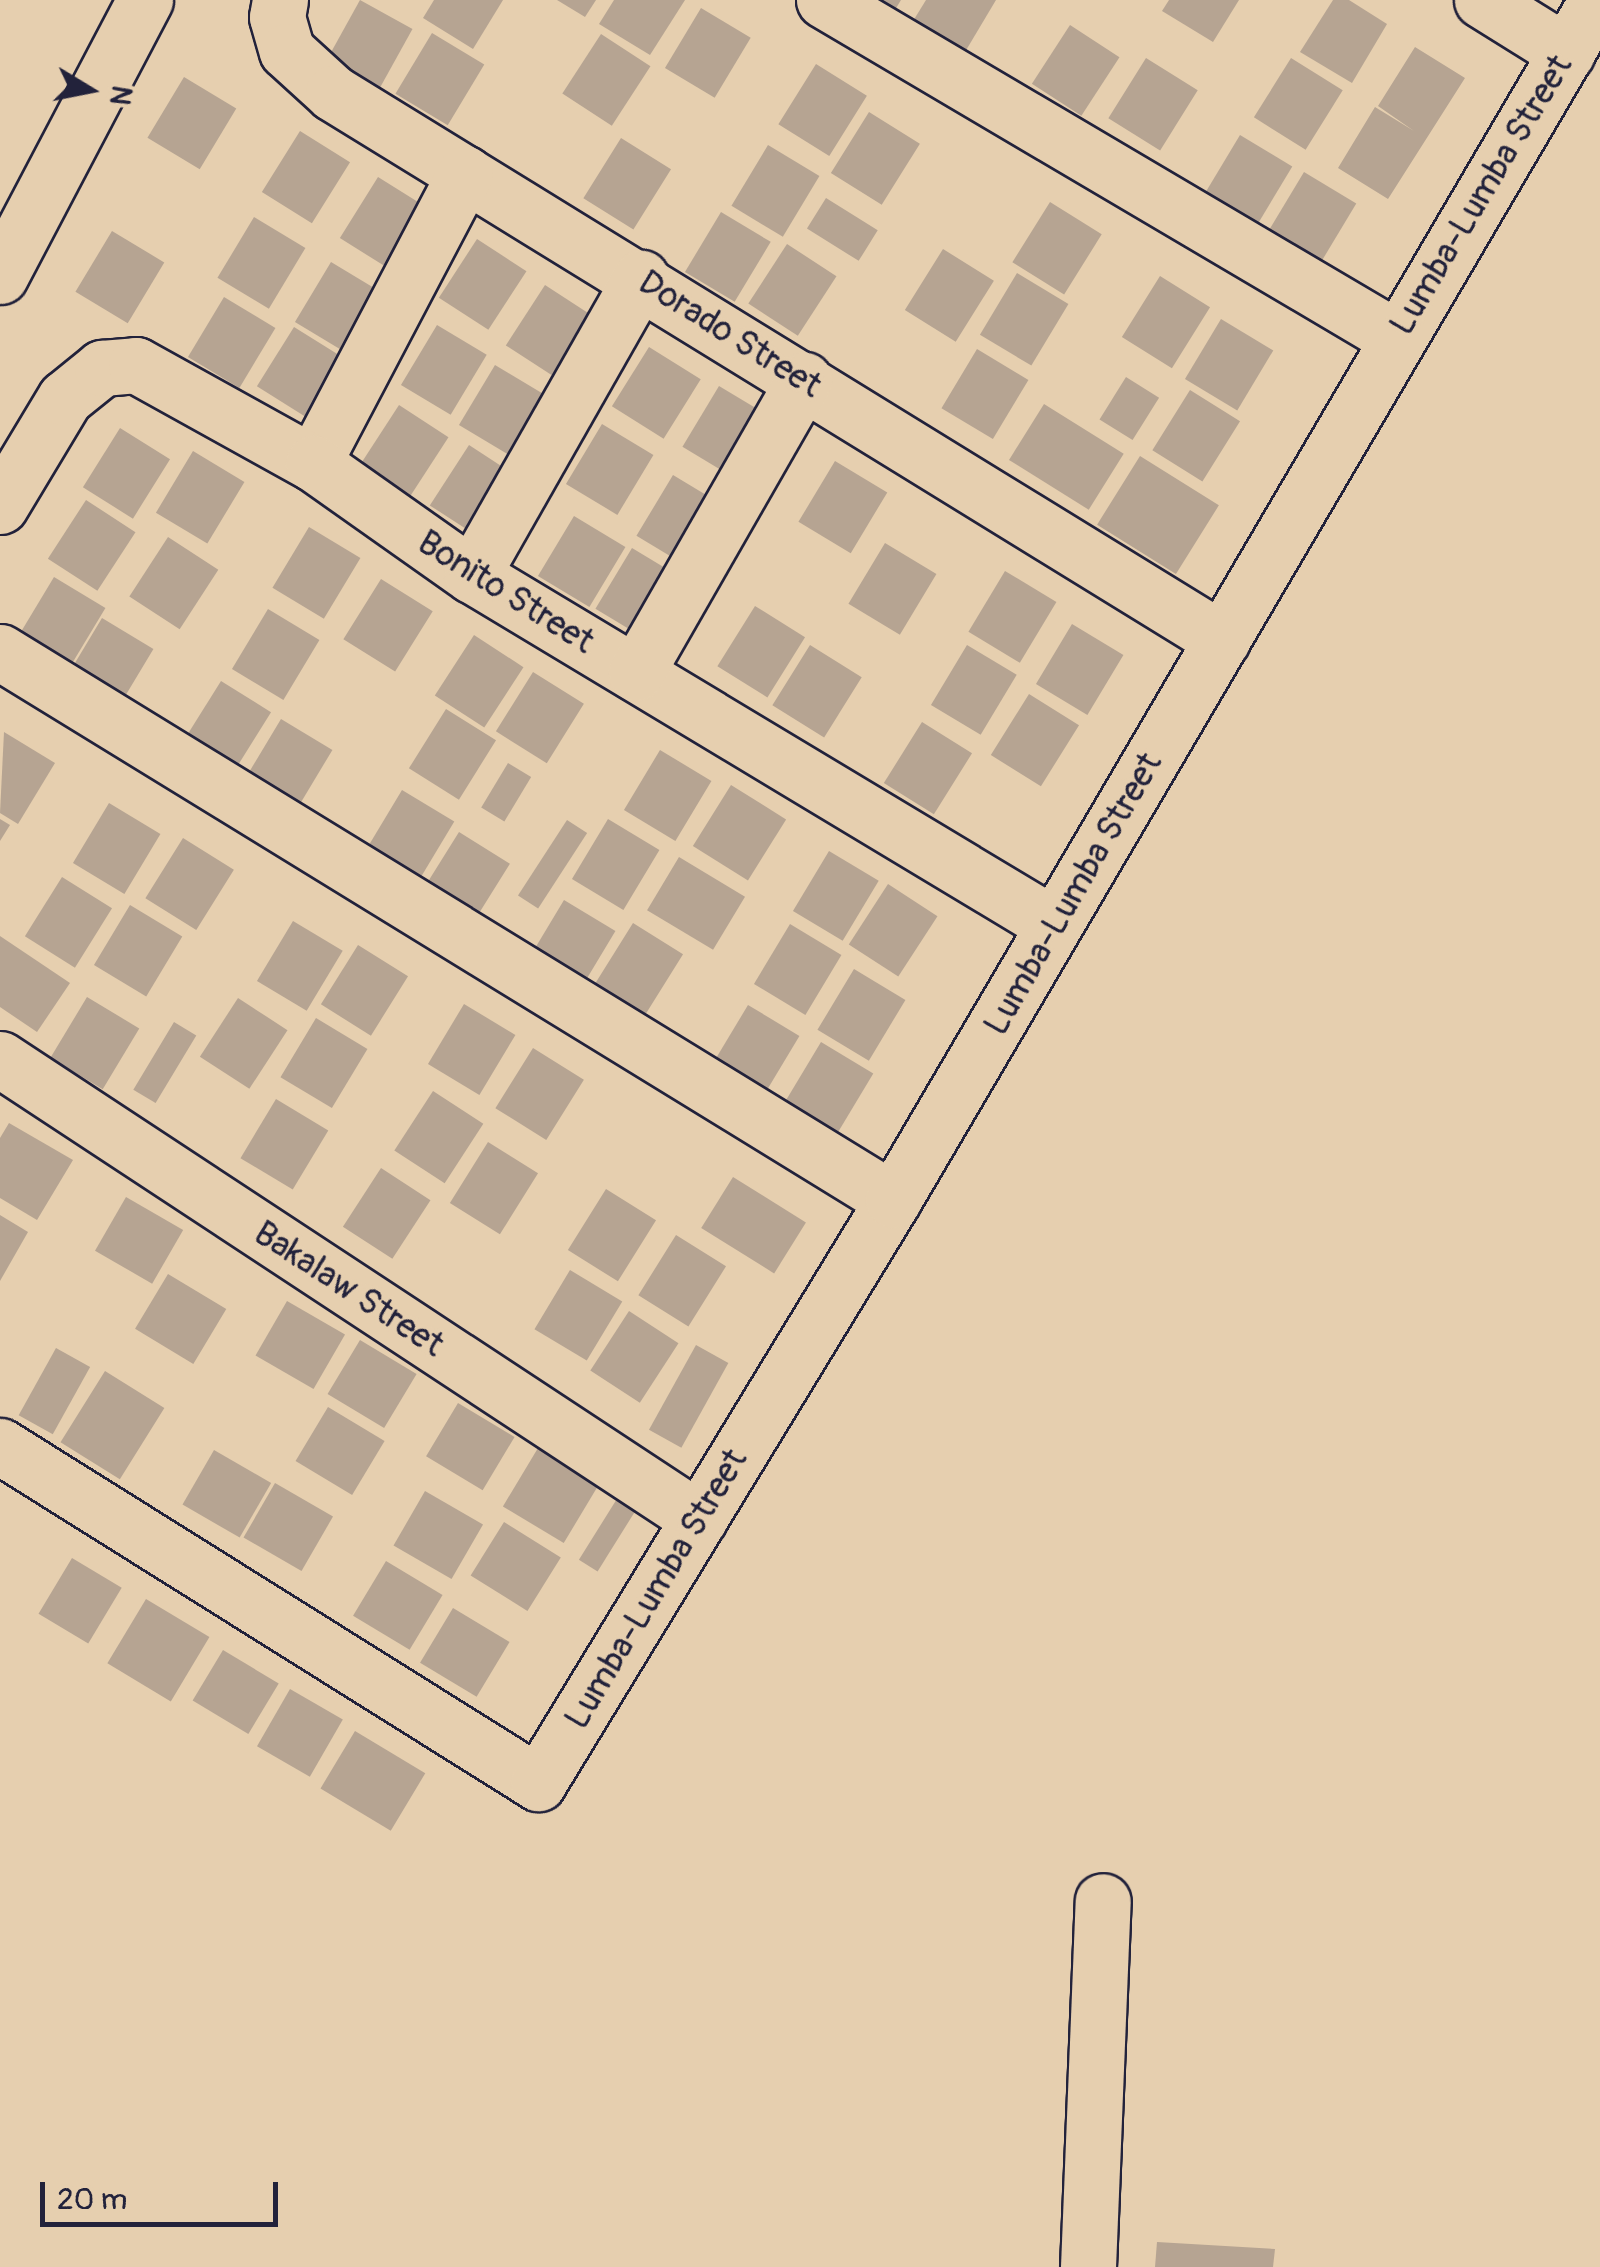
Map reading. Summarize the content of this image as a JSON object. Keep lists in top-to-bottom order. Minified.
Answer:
{"streets":{"street":["Lumba-Lumba Street","Dorado Street","Bonito Street","Bakalaw Street"]},"crossings":[["Lumba-Lumba Street","Dorado Street"],["Lumba-Lumba Street","Bonito Street"],["Lumba-Lumba Street","Bakalaw Street"]],"scale_bar":"20 m","north":"right"}
